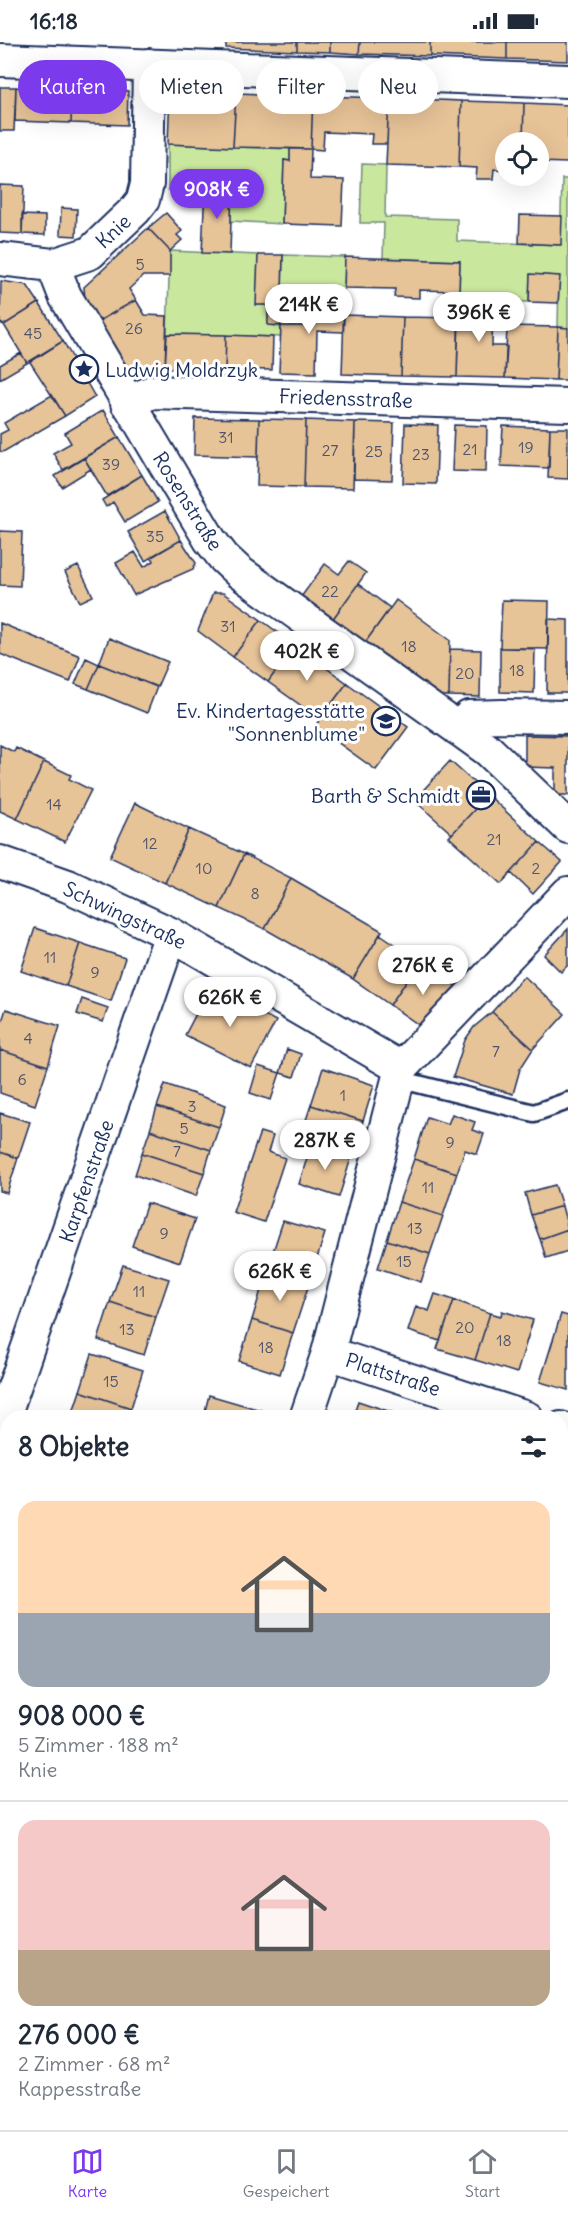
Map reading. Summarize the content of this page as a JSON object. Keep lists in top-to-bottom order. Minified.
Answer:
{"streets":{"street":["Knie","Friedensstraße","Rosenstraße","Schwingstraße","Karpfenstraße","Plattstraße"]},"crossings":[["Knie","Rosenstraße"],["Friedensstraße","Rosenstraße"],["Schwingstraße","Karpfenstraße"]],"places":{"place":["Ludwig Moldrzyk"],"school or university":["Ev. Kindertagesstätte \"Sonnenblume\""],"office":["Barth & Schmidt"]},"house_numbers":["5","26","45","31","19","21","27","25","23","39","35","22","31","18","18","20","14","21","12","10","2","8","11","9","4","7","6","1","3","5","9","7","11","13","9","15","11","20","13","18","18","15"],"page":{"status":"16:18","chip":["Kaufen","Mieten","Filter","Neu"],"price":["908K €","214K €","396K €","402K €","276K €","626K €","287K €","626K €"],"heading":"8 Objekte","list":[{"name":"908 000 €","note":"5 Zimmer · 188 m² · Knie"},{"name":"276 000 €","note":"2 Zimmer · 68 m² · Kappesstraße"}],"tabs":["Karte","Gespeichert","Start"]}}
